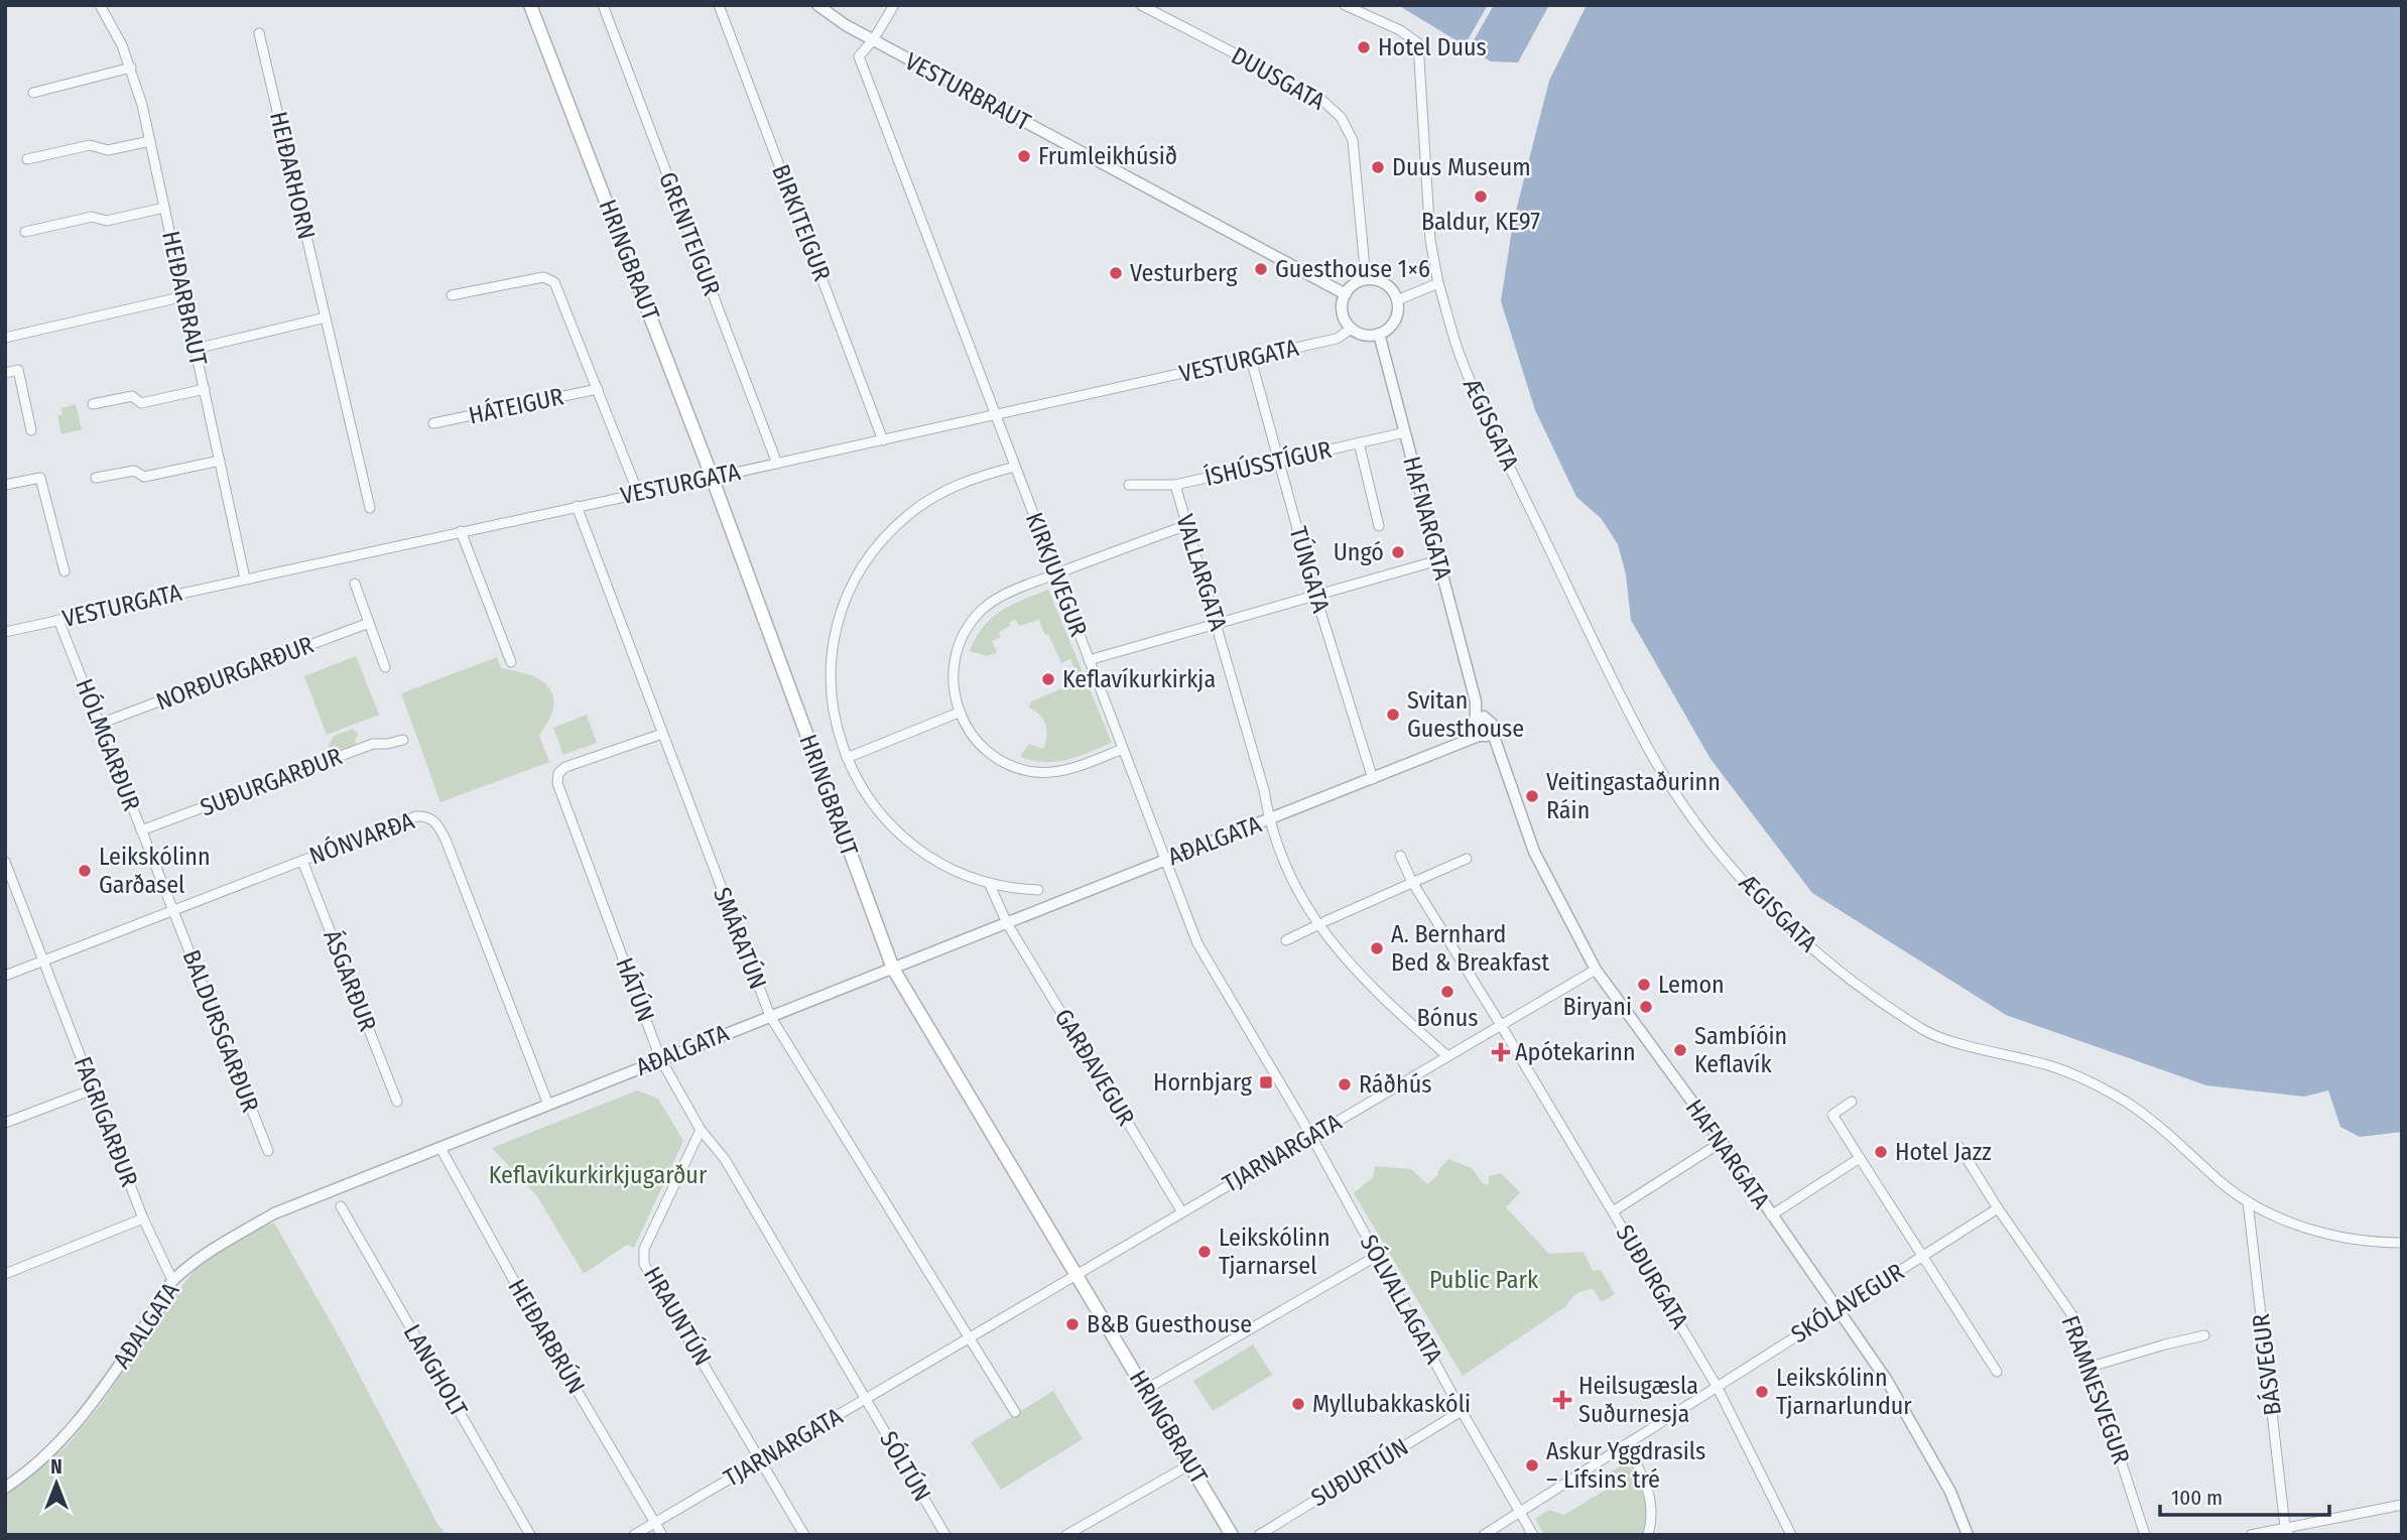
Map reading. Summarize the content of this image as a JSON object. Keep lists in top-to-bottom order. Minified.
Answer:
{"streets":{"main road":["HRINGBRAUT"],"street":["DUUSGATA","VESTURBRAUT","HEIÐARHORN","BIRKITEIGUR","GRENITEIGUR","HEIÐARBRAUT","VESTURGATA","HÁTEIGUR","ÆGISGATA","ÍSHÚSSTÍGUR","HAFNARGATA","TÚNGATA","VALLARGATA","KIRKJUVEGUR","NORÐURGARÐUR","HÓLMGARÐUR","SUÐURGARÐUR","NÓNVARÐA","AÐALGATA","SMÁRATÚN","ÁSGARÐUR","HÁTÚN","BALDURSGARÐUR","GARÐAVEGUR","FAGRIGARÐUR","TJARNARGATA","SUÐURGATA","SÓLVALLAGATA","SKÓLAVEGUR","HRAUNTÚN","HEIÐARBRÚN","BÁSVEGUR","LANGHOLT","FRAMNESVEGUR","SÓLTÚN","SUÐURTÚN"]},"crossings":[["DUUSGATA","VESTURBRAUT"],["DUUSGATA","VESTURGATA"],["DUUSGATA","HAFNARGATA"],["VESTURBRAUT","VESTURGATA"],["VESTURBRAUT","HAFNARGATA"],["VESTURBRAUT","KIRKJUVEGUR"],["BIRKITEIGUR","VESTURGATA"],["GRENITEIGUR","VESTURGATA"],["HRINGBRAUT","VESTURGATA"],["HRINGBRAUT","AÐALGATA"],["HRINGBRAUT","TJARNARGATA"],["HEIÐARBRAUT","VESTURGATA"],["VESTURGATA","HÁTEIGUR"],["VESTURGATA","HAFNARGATA"],["VESTURGATA","TÚNGATA"],["VESTURGATA","KIRKJUVEGUR"],["VESTURGATA","HÓLMGARÐUR"],["VESTURGATA","SMÁRATÚN"],["ÆGISGATA","BÁSVEGUR"],["ÍSHÚSSTÍGUR","HAFNARGATA"],["ÍSHÚSSTÍGUR","TÚNGATA"],["ÍSHÚSSTÍGUR","VALLARGATA"],["HAFNARGATA","AÐALGATA"],["HAFNARGATA","TJARNARGATA"],["HAFNARGATA","SKÓLAVEGUR"],["TÚNGATA","AÐALGATA"],["VALLARGATA","AÐALGATA"],["VALLARGATA","TJARNARGATA"],["KIRKJUVEGUR","AÐALGATA"],["KIRKJUVEGUR","TJARNARGATA"],["KIRKJUVEGUR","SÓLVALLAGATA"],["NORÐURGARÐUR","HÓLMGARÐUR"],["HÓLMGARÐUR","SUÐURGARÐUR"],["HÓLMGARÐUR","NÓNVARÐA"],["HÓLMGARÐUR","BALDURSGARÐUR"],["NÓNVARÐA","AÐALGATA"],["NÓNVARÐA","ÁSGARÐUR"],["NÓNVARÐA","BALDURSGARÐUR"],["NÓNVARÐA","FAGRIGARÐUR"],["AÐALGATA","SMÁRATÚN"],["AÐALGATA","HÁTÚN"],["AÐALGATA","GARÐAVEGUR"],["AÐALGATA","FAGRIGARÐUR"],["AÐALGATA","HEIÐARBRÚN"],["SMÁRATÚN","HÁTÚN"],["SMÁRATÚN","TJARNARGATA"],["HÁTÚN","TJARNARGATA"],["HÁTÚN","HRAUNTÚN"],["HÁTÚN","SÓLTÚN"],["GARÐAVEGUR","TJARNARGATA"],["TJARNARGATA","SUÐURGATA"],["TJARNARGATA","SÓLVALLAGATA"],["TJARNARGATA","HRAUNTÚN"],["TJARNARGATA","HEIÐARBRÚN"],["TJARNARGATA","SÓLTÚN"],["SUÐURGATA","SKÓLAVEGUR"],["SÓLVALLAGATA","SKÓLAVEGUR"],["SÓLVALLAGATA","SUÐURTÚN"],["SKÓLAVEGUR","FRAMNESVEGUR"]],"parks":["Keflavíkurkirkjugarður","Public Park"],"places":{"other":["Hotel Duus","Frumleikhúsið","Duus Museum","Baldur, KE97","Guesthouse 1×6","Vesturberg","Ungó","Keflavíkurkirkja","Svitan Guesthouse","Veitingastaðurinn Ráin","Leikskólinn Garðasel","A. Bernhard Bed & Breakfast","Lemon","Bónus","Biryani","Sambíóin Keflavík","Ráðhús","Hotel Jazz","Leikskólinn Tjarnarsel","B&B Guesthouse","Leikskólinn Tjarnarlundur","Myllubakkaskóli","Askur Yggdrasils – Lífsins tré"],"health":["Apótekarinn","Heilsugæsla Suðurnesja"],"transit":["Hornbjarg"]},"scale_bar":"100 m","north":"top"}
